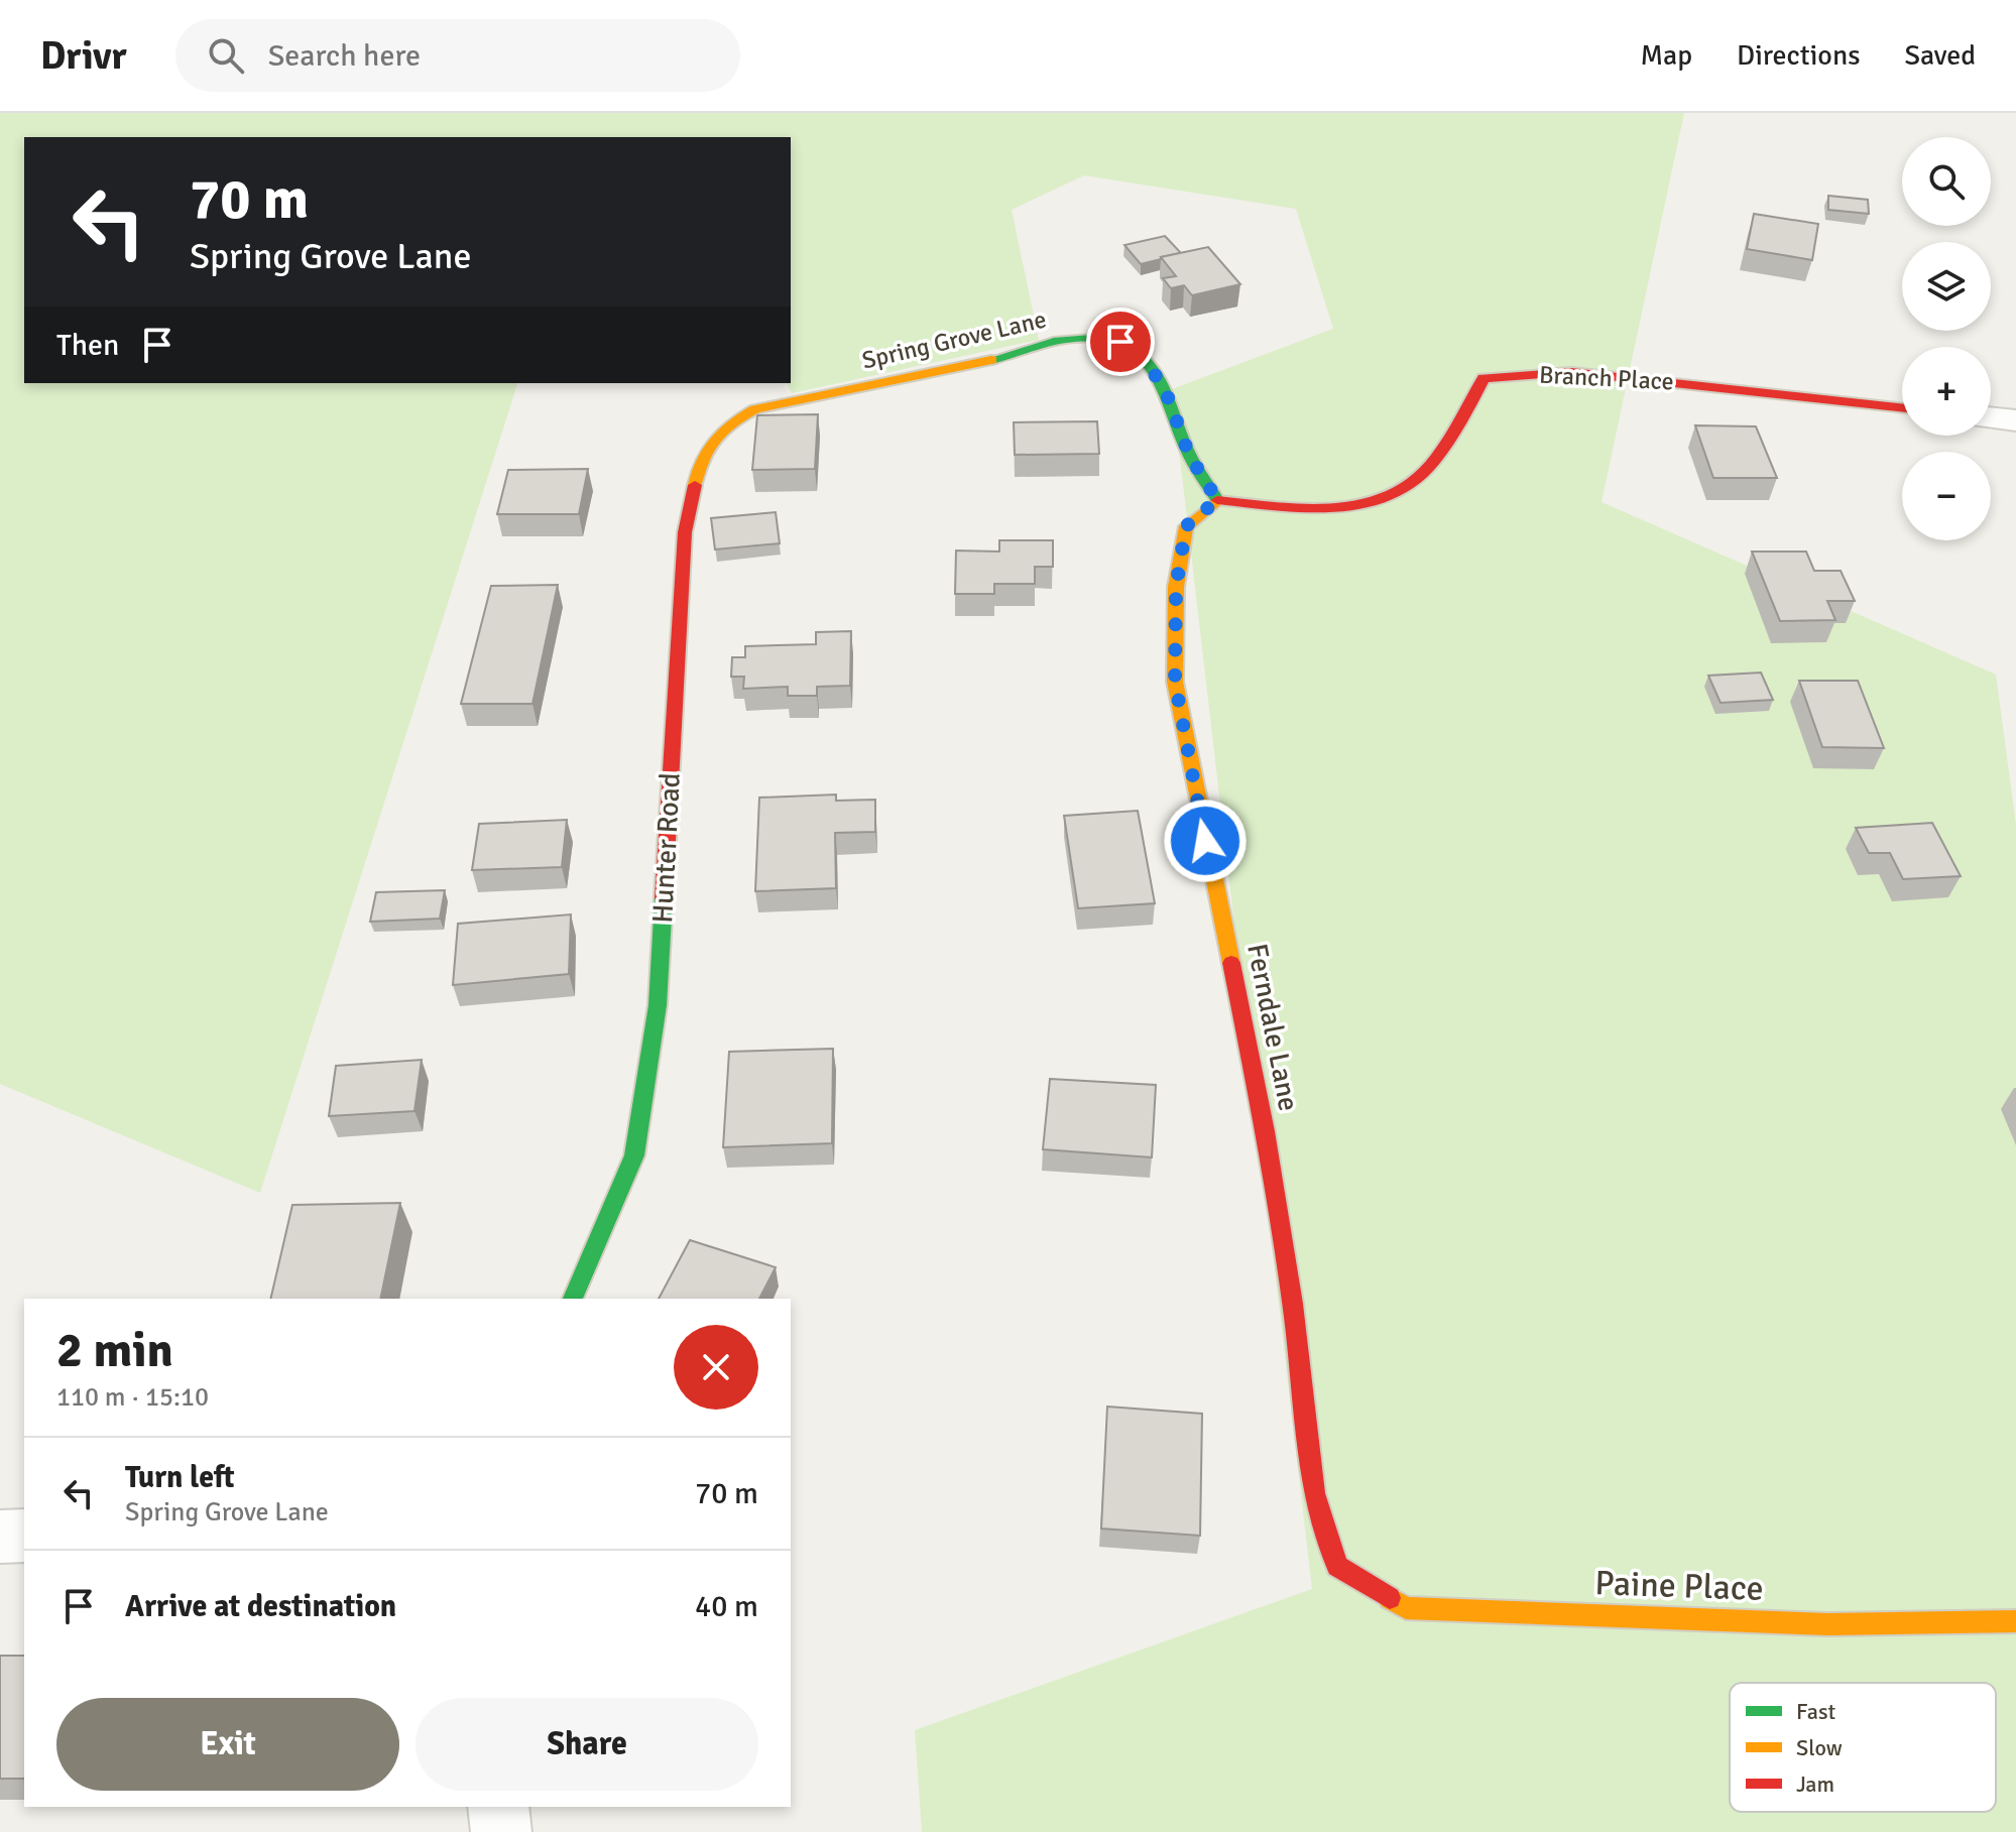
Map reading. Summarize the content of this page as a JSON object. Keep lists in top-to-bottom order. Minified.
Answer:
{"streets":{"street":["Spring Grove Lane","Branch Place","Hunter Road","Ferndale Lane","Paine Place"]},"crossings":[["Spring Grove Lane","Branch Place"],["Spring Grove Lane","Hunter Road"],["Spring Grove Lane","Ferndale Lane"],["Branch Place","Ferndale Lane"],["Ferndale Lane","Paine Place"]],"legend":["Fast","Slow","Jam"],"page":{"header":"Drivr","search":"Search here","nav":["Map","Directions","Saved"],"map_buttons":["+","−"],"turn":["70 m","Spring Grove Lane"],"then":"Then","heading":["2 min","110 m · 15:10"],"list":[{"name":"Turn left","note":"Spring Grove Lane","value":"70 m"},{"name":"Arrive at destination","value":"40 m"}],"buttons":["Exit","Share"]}}
